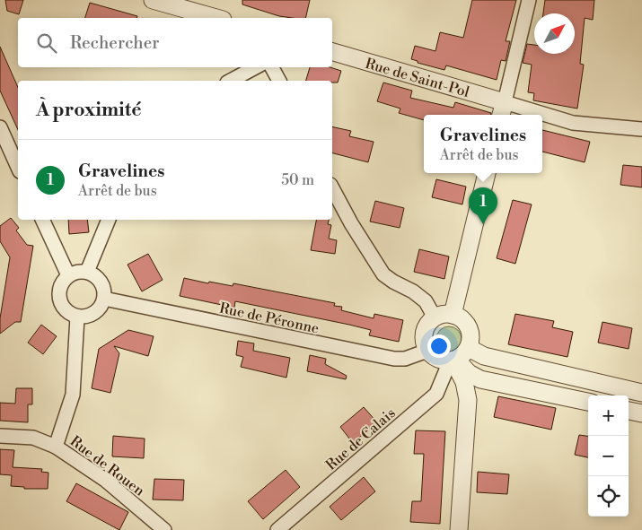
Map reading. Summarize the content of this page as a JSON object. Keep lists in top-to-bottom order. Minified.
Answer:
{"streets":{"street":["Rue de Saint-Pol","Rue de Péronne","Rue de Calais","Rue de Rouen"]},"crossings":[["Rue de Péronne","Rue de Calais"]],"north":"top right","page":{"search":"Rechercher","heading":"À proximité","popup":["Gravelines","Arrêt de bus"],"list":[{"mark":"1","name":"Gravelines","note":"Arrêt de bus","value":"50 m"}],"pins":"1","map_buttons":["+","−"]}}
